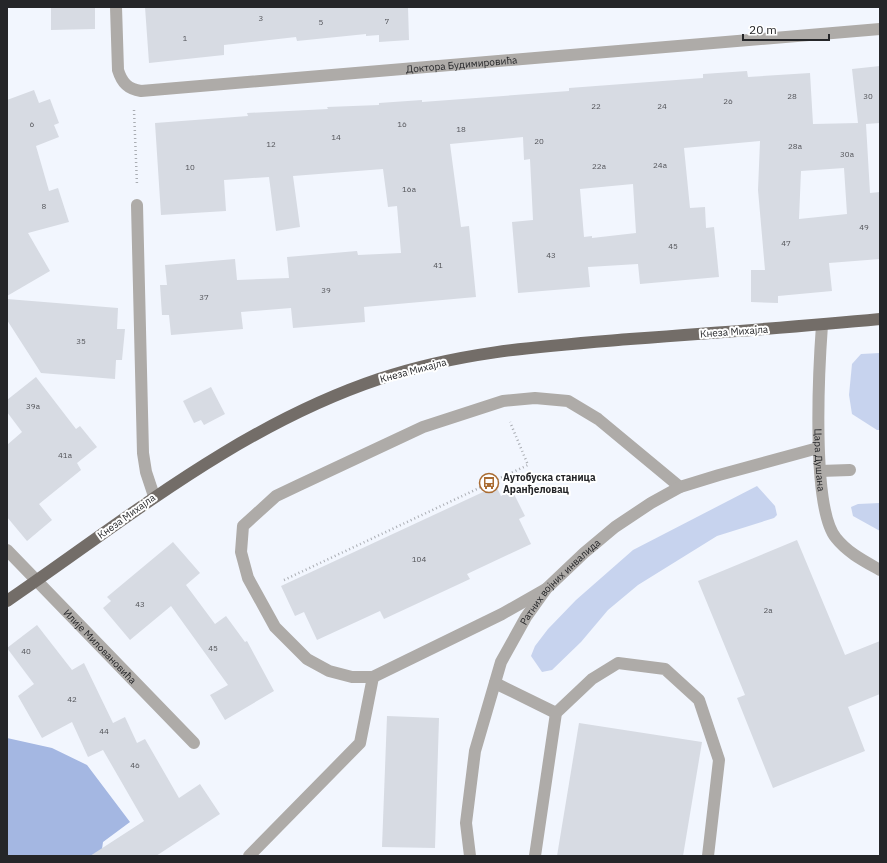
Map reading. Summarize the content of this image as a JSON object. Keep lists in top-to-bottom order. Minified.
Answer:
{"streets":{"main road":["Кнеза Михајла"],"street":["Доктора Будимировића","Цара Душана","Ратних војних инвалида","Илије Миловановића"]},"crossings":[["Кнеза Михајла","Цара Душана"],["Кнеза Михајла","Илије Миловановића"],["Цара Душана","Ратних војних инвалида"]],"places":{"bus stop":["Аутобуска станица Аранђеловац"]},"house_numbers":["3","7","5","1","28","30","26","22","24","6","16","18","14","20","12","28a","30a","24a","22a","10","16a","8","49","47","45","43","41","39","37","35","39a","41a","104","43","2a","45","40","42","44","46"],"scale_bar":"20 m"}
